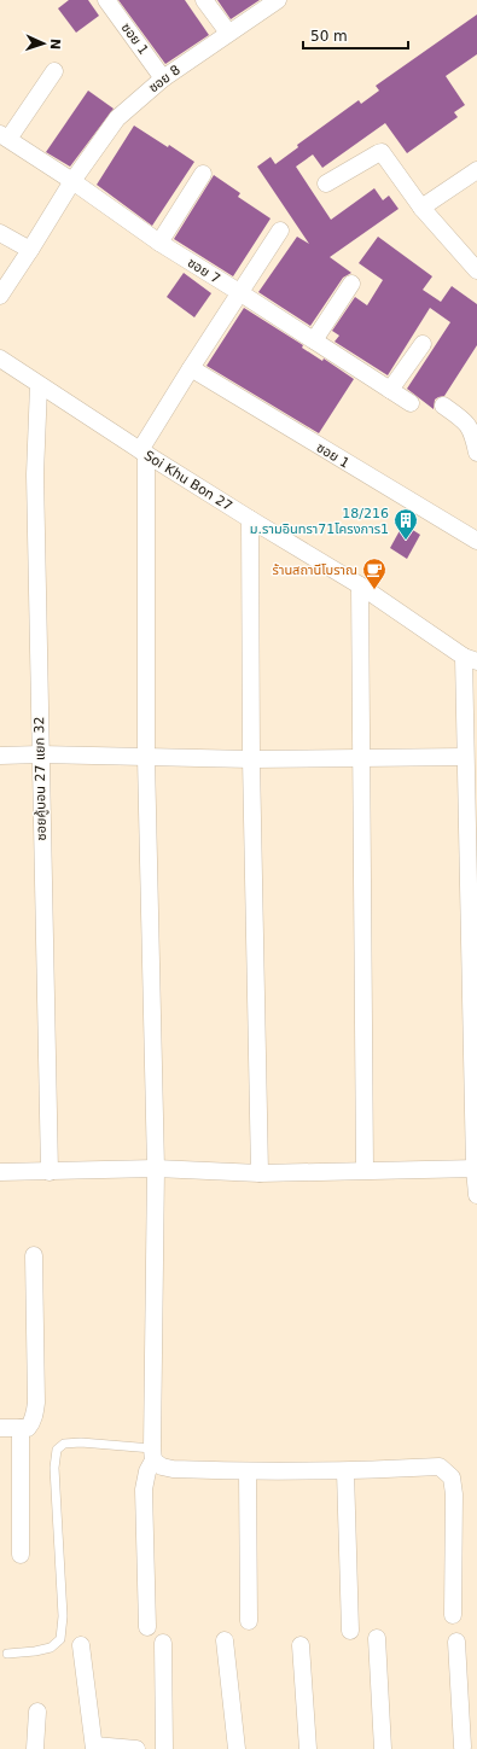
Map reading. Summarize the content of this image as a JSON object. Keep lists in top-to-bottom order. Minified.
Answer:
{"streets":{"street":["ซอย 1","ซอย 8","ซอย 7","Soi Khu Bon 27","ซอยคู้บอน 27 แยก 32"]},"crossings":[["ซอย 1","ซอย 8"],["ซอย 8","ซอย 7"],["Soi Khu Bon 27","ซอยคู้บอน 27 แยก 32"]],"places":{"building":["18/216 ม.รามอินทรา71โครงการ1"],"cafe":["ร้านสถานีโบราณ"]},"scale_bar":"50 m","north":"right"}
